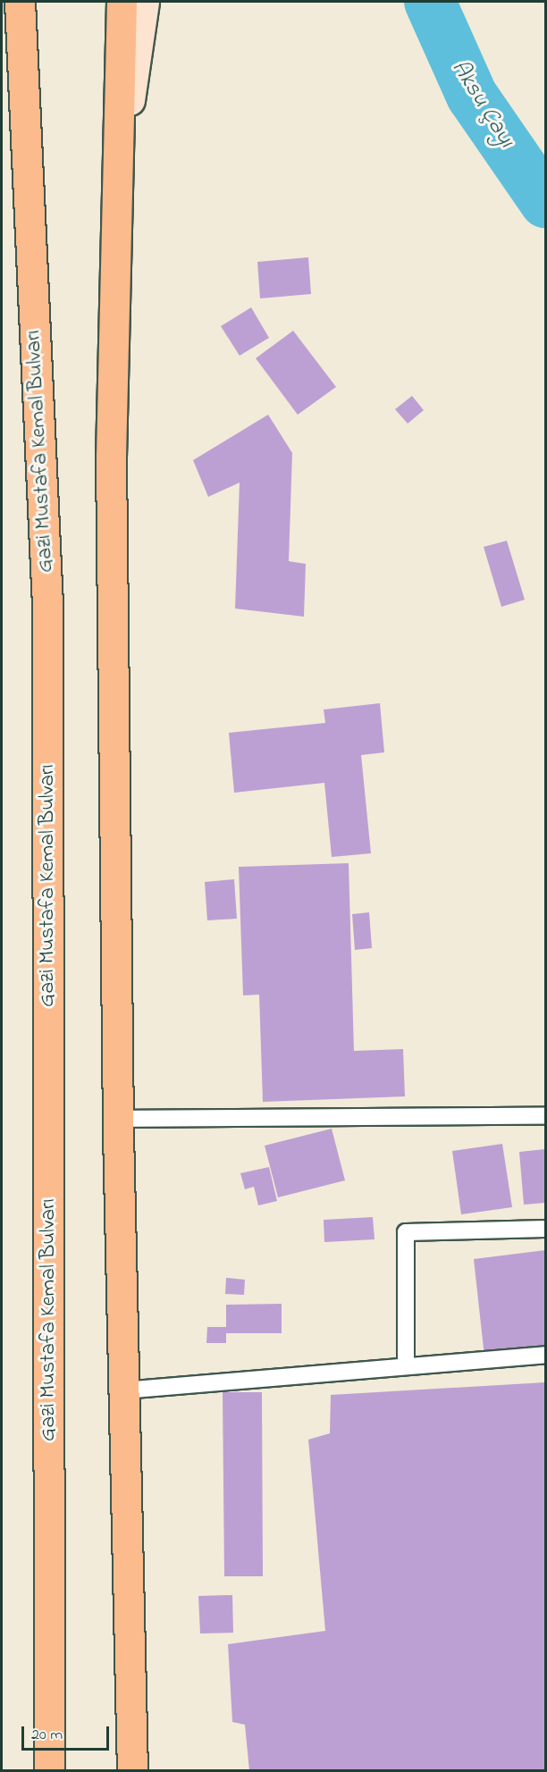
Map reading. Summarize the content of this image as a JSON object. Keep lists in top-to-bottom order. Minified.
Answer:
{"streets":{"highway":["Gazi Mustafa Kemal Bulvarı"]},"water":["Aksu Çayı"],"scale_bar":"20 m"}
